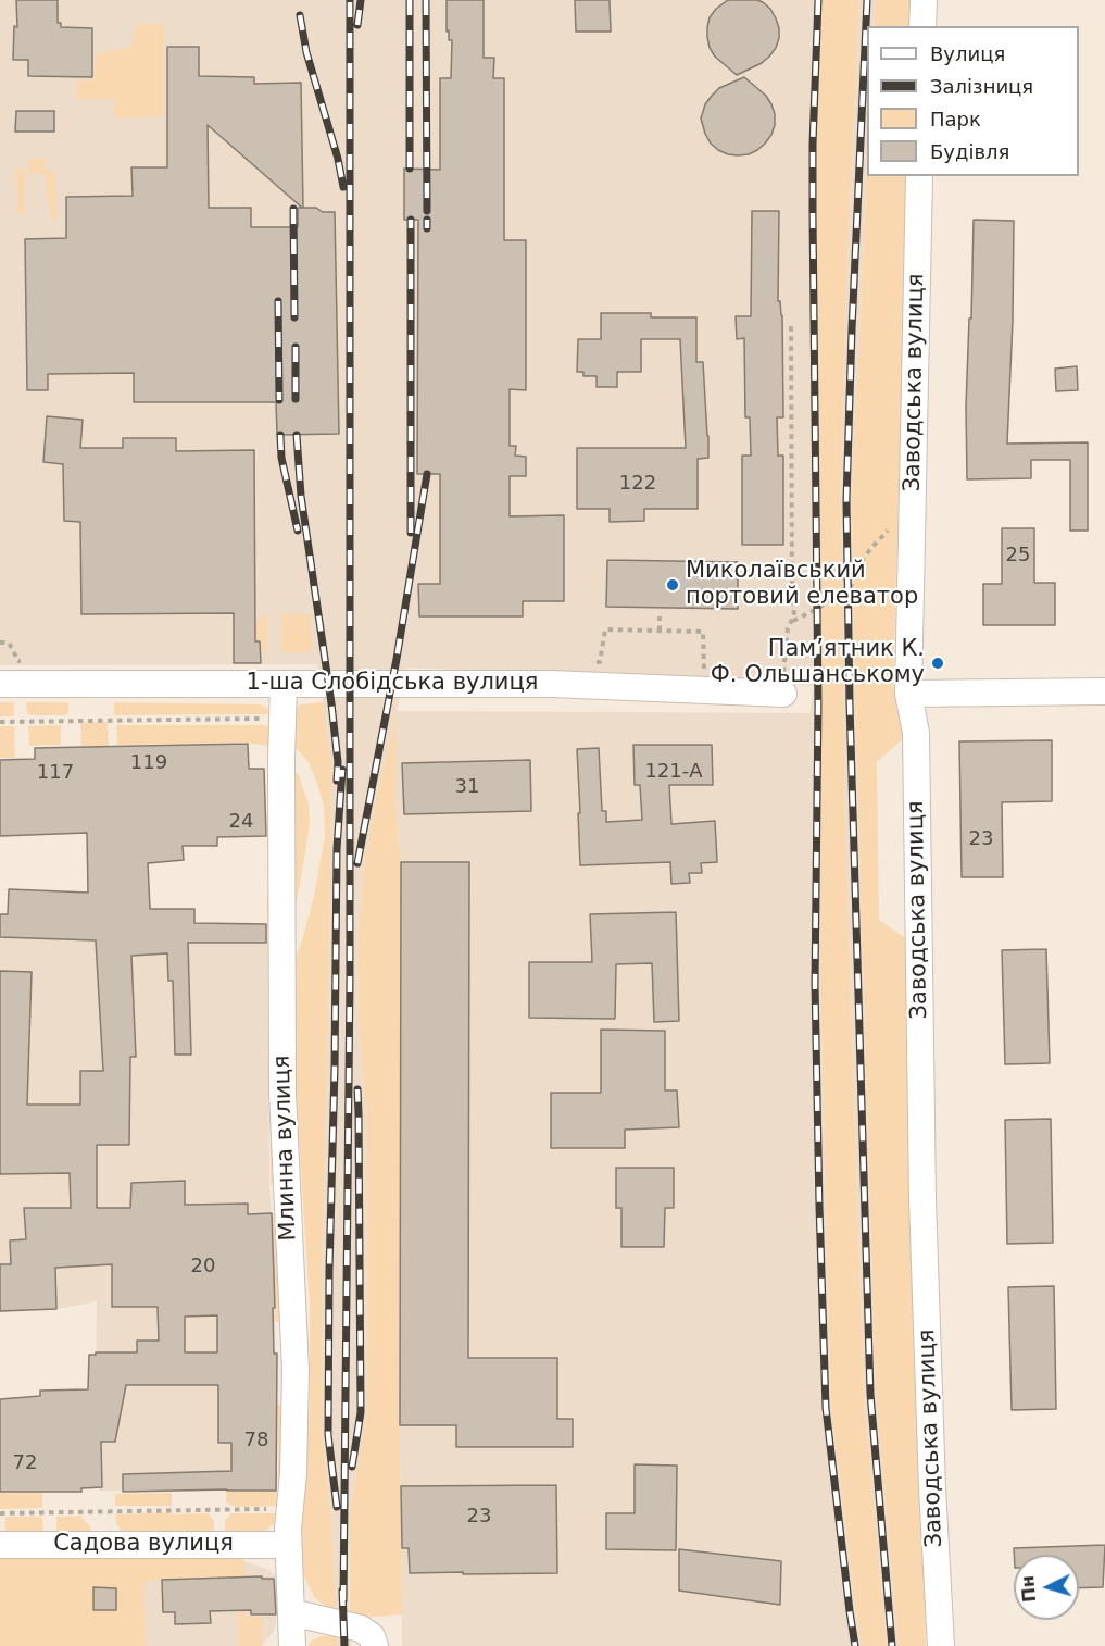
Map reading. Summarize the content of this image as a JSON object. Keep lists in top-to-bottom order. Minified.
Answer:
{"streets":{"street":["Заводська вулиця","1-ша Слобідська вулиця","Млинна вулиця","Садова вулиця"]},"crossings":[["1-ша Слобідська вулиця","Млинна вулиця"],["Млинна вулиця","Садова вулиця"]],"places":["Миколаївський портовий елеватор","Пам’ятник К. Ф. Ольшанському"],"house_numbers":["122","25","119","121-А","117","31","24","23","20","78","72","23"],"legend":["Вулиця","Залізниця","Парк","Будівля"],"north":"left"}
